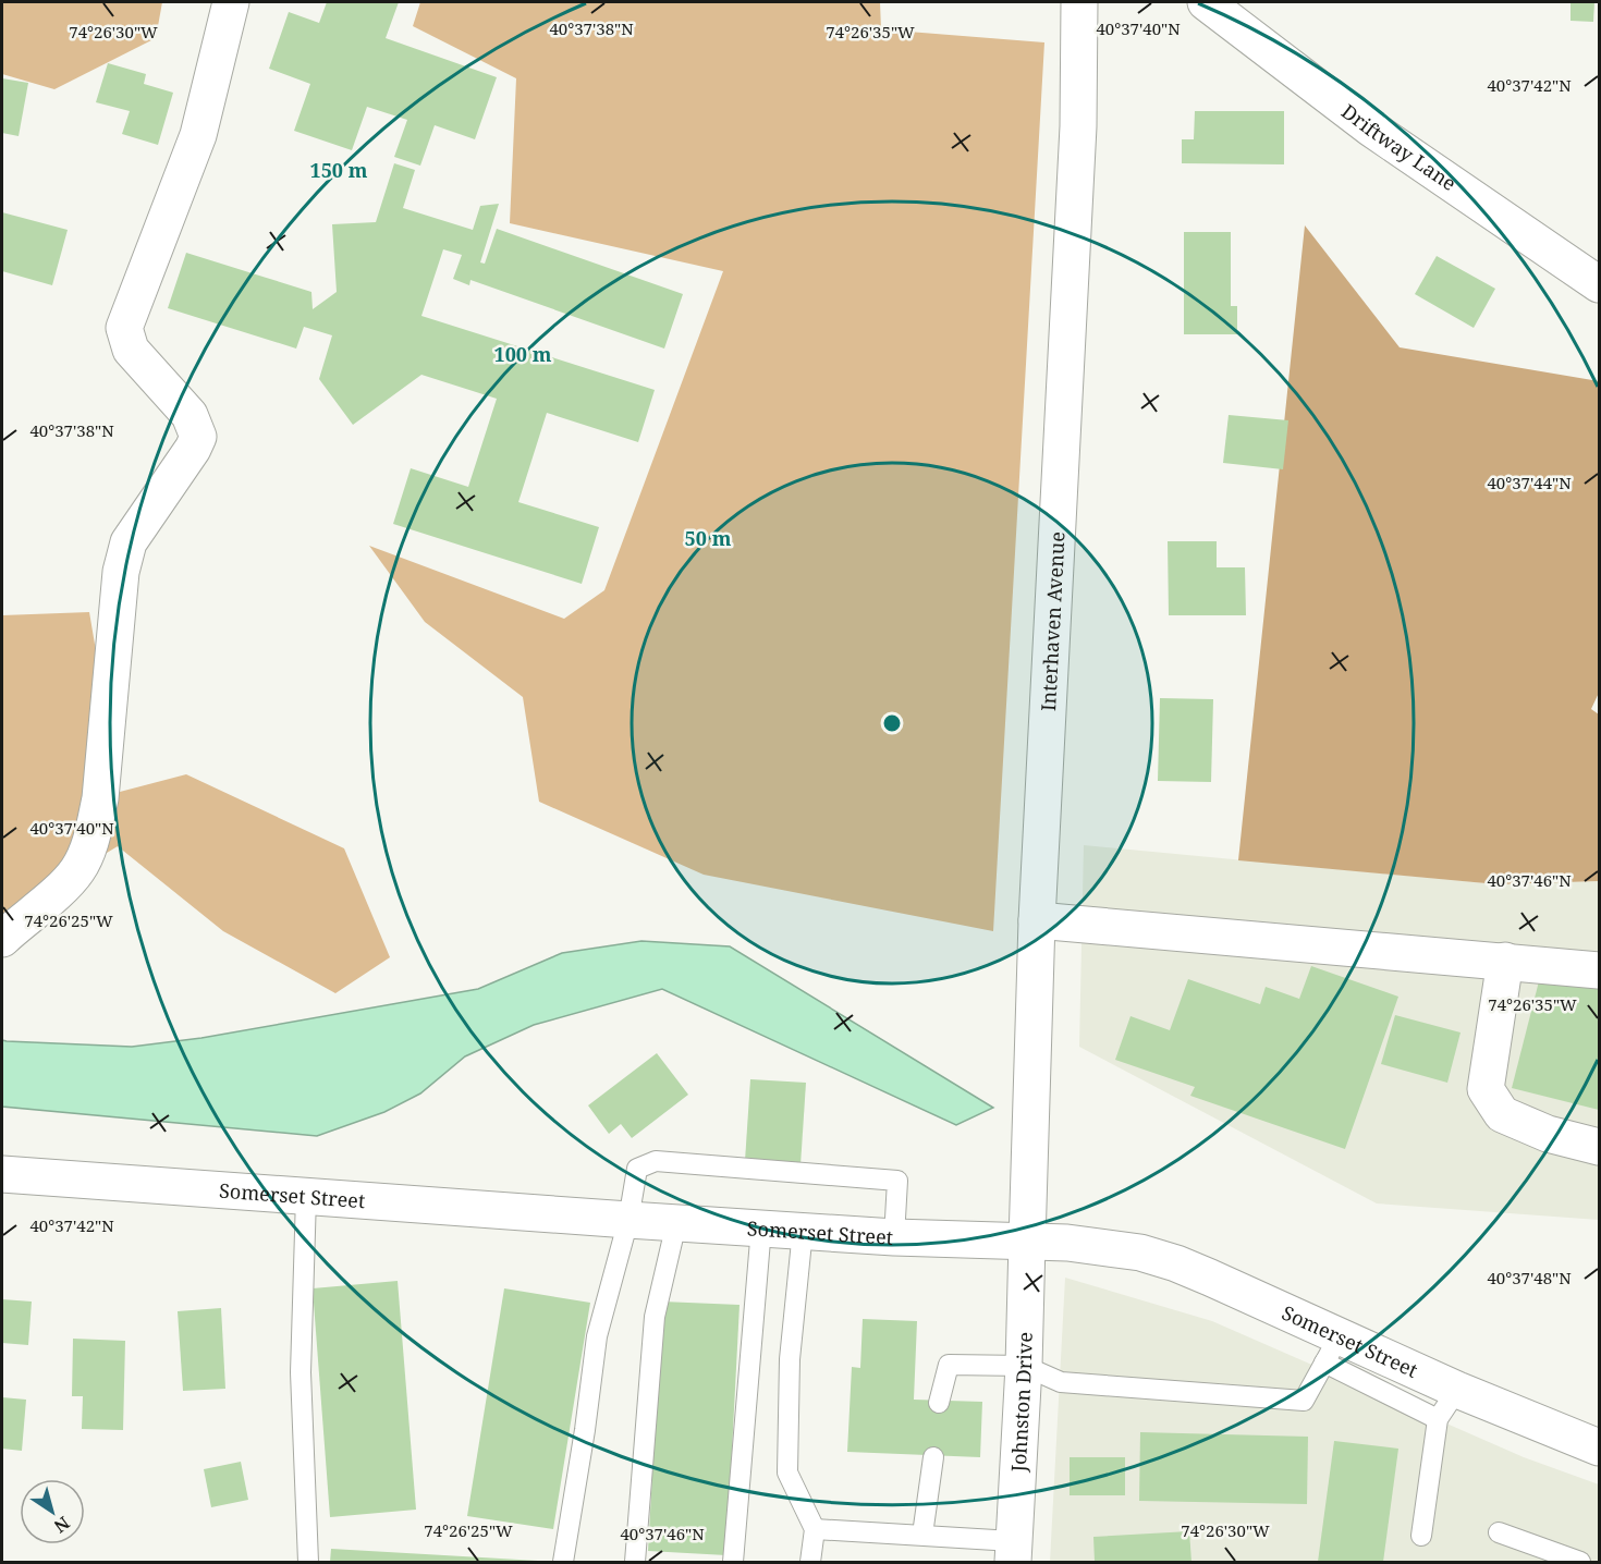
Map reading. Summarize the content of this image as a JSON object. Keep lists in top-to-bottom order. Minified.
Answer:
{"streets":{"street":["Driftway Lane","Interhaven Avenue","Somerset Street","Johnston Drive"]},"crossings":[["Interhaven Avenue","Somerset Street"],["Interhaven Avenue","Johnston Drive"],["Somerset Street","Johnston Drive"]],"north":"bottom right","coordinates":["40°37'38\"N","40°37'40\"N","74°26'30\"W","74°26'35\"W","40°37'42\"N","40°37'44\"N","40°37'46\"N","74°26'25\"W","40°37'48\"N"],"rings":["150 m","100 m","50 m"]}
